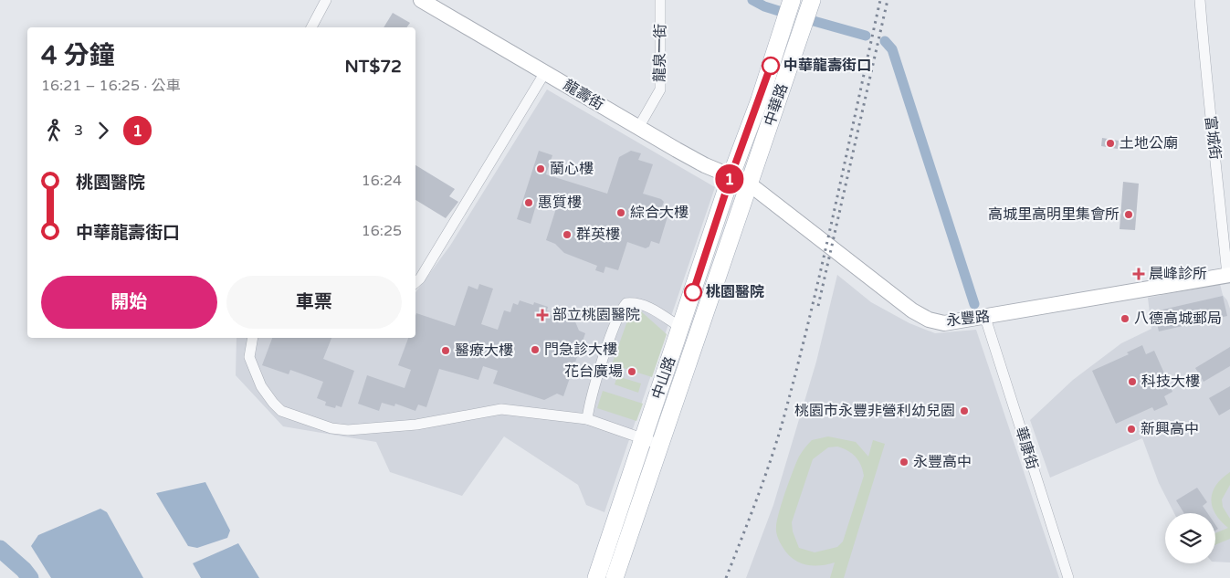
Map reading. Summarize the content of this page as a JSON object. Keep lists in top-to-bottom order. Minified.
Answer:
{"streets":{"main road":["中華路","中山路"],"street":["龍泉一街","龍壽街","富城街","永豐路","華康街"]},"crossings":[["龍泉一街","龍壽街"],["龍壽街","中華路"],["龍壽街","永豐路"],["龍壽街","中山路"],["中華路","永豐路"],["中華路","中山路"],["富城街","永豐路"],["永豐路","中山路"],["永豐路","華康街"]],"places":{"other":["中華龍壽街口","土地公廟","蘭心樓","惠質樓","綜合大樓","高城里高明里集會所","群英樓","桃園醫院","八德高城郵局","門急診大樓","醫療大樓","花台廣場","科技大樓","桃園市永豐非營利幼兒園","新興高中","永豐高中"],"health":["晨峰診所","部立桃園醫院"]},"lines":["bus line 1"],"page":{"on_map":"1","heading":["4 分鐘","16:21 – 16:25 · 公車","NT$72"],"legs":["3","1"],"list":[{"name":"桃園醫院","value":"16:24"},{"name":"中華龍壽街口","value":"16:25"}],"buttons":["開始","車票"]}}
